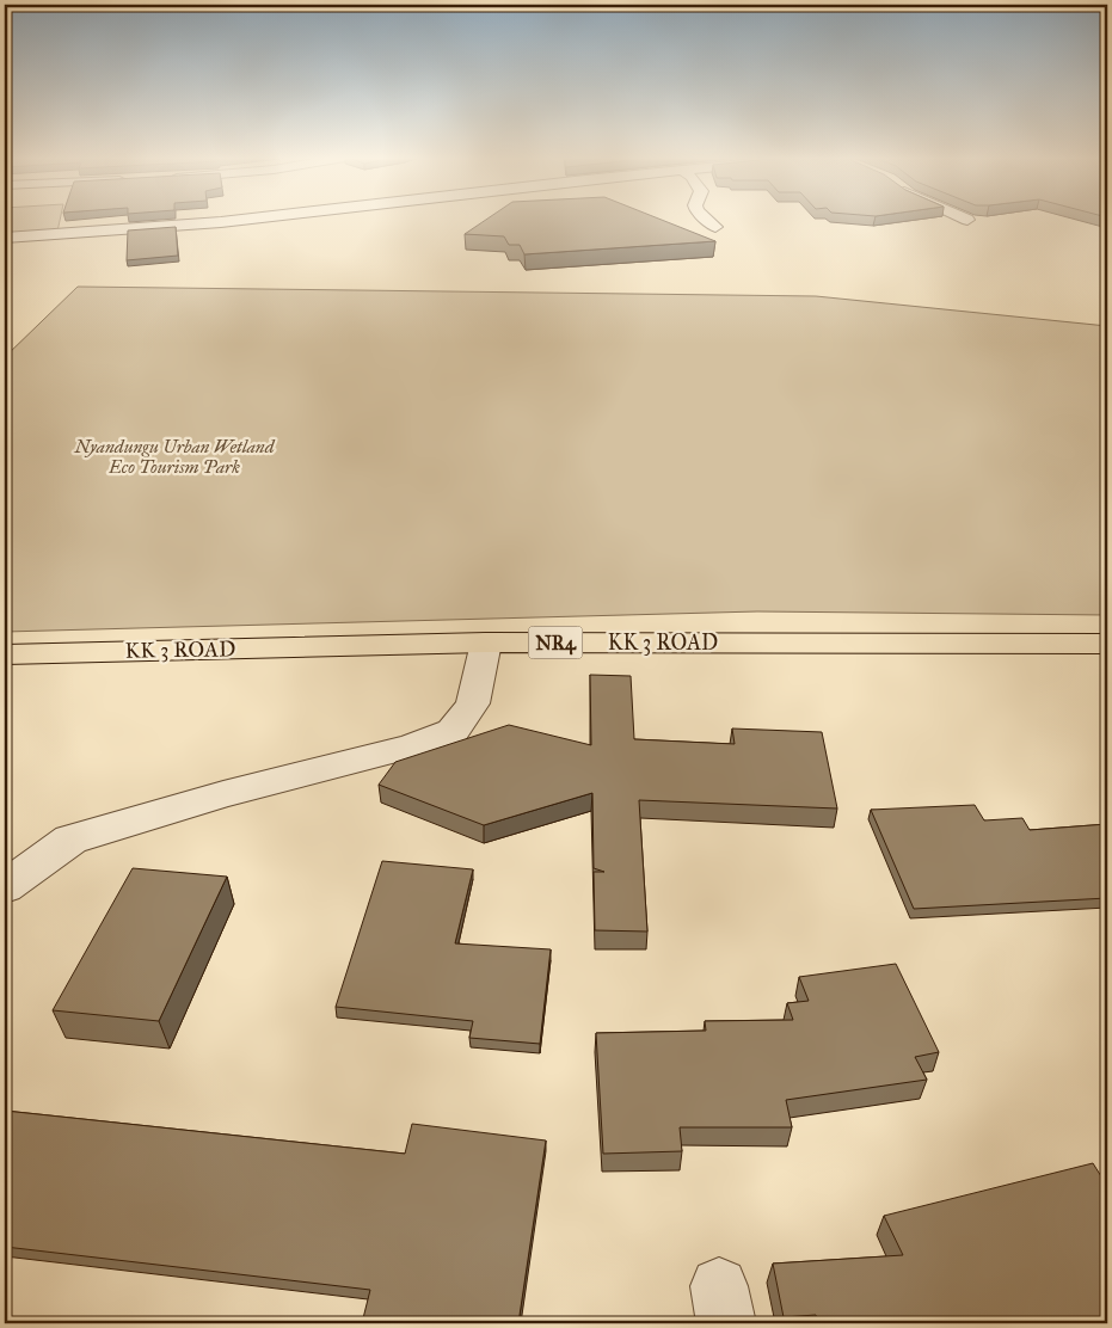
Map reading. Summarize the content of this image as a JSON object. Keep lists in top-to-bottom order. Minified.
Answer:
{"streets":{"highway":["NR4","KK 3 ROAD"]},"parks":["Nyandungu Urban Wetland Eco Tourism Park"]}
